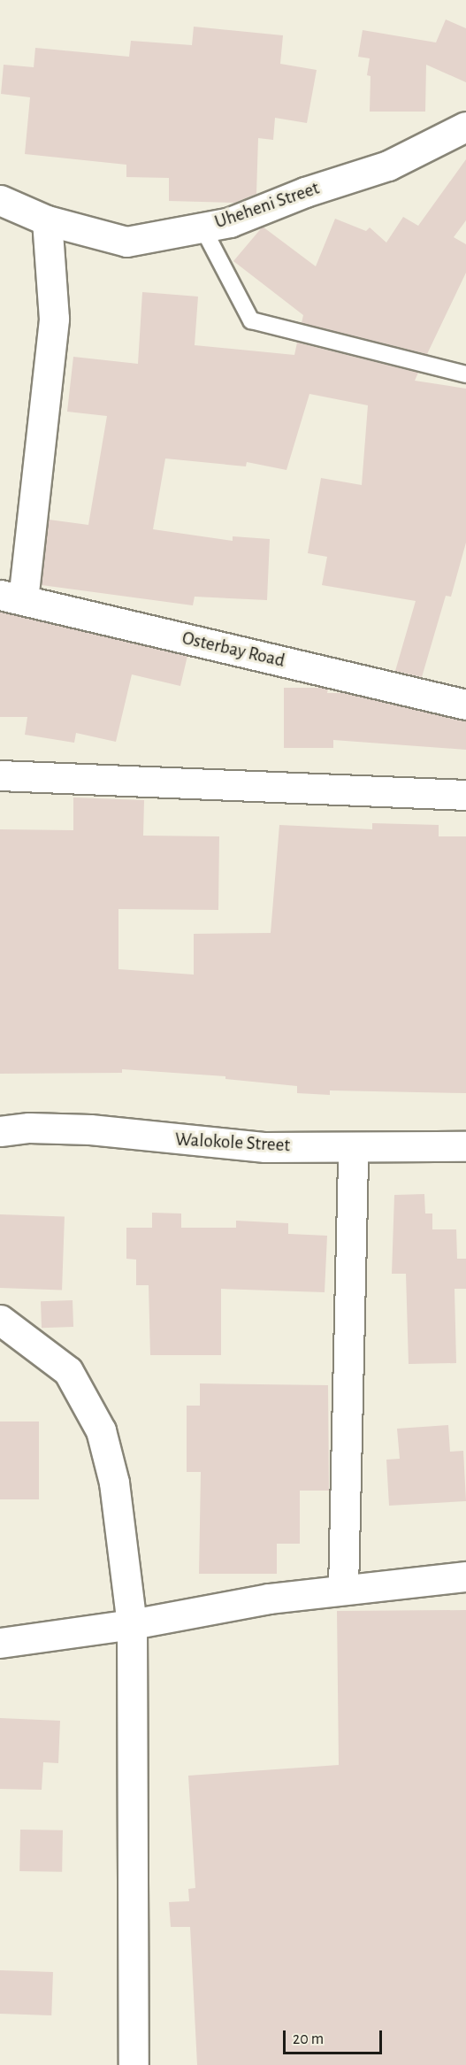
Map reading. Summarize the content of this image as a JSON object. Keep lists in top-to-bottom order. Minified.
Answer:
{"streets":{"street":["Uheheni Street","Osterbay Road","Walokole Street"]},"scale_bar":"20 m"}
